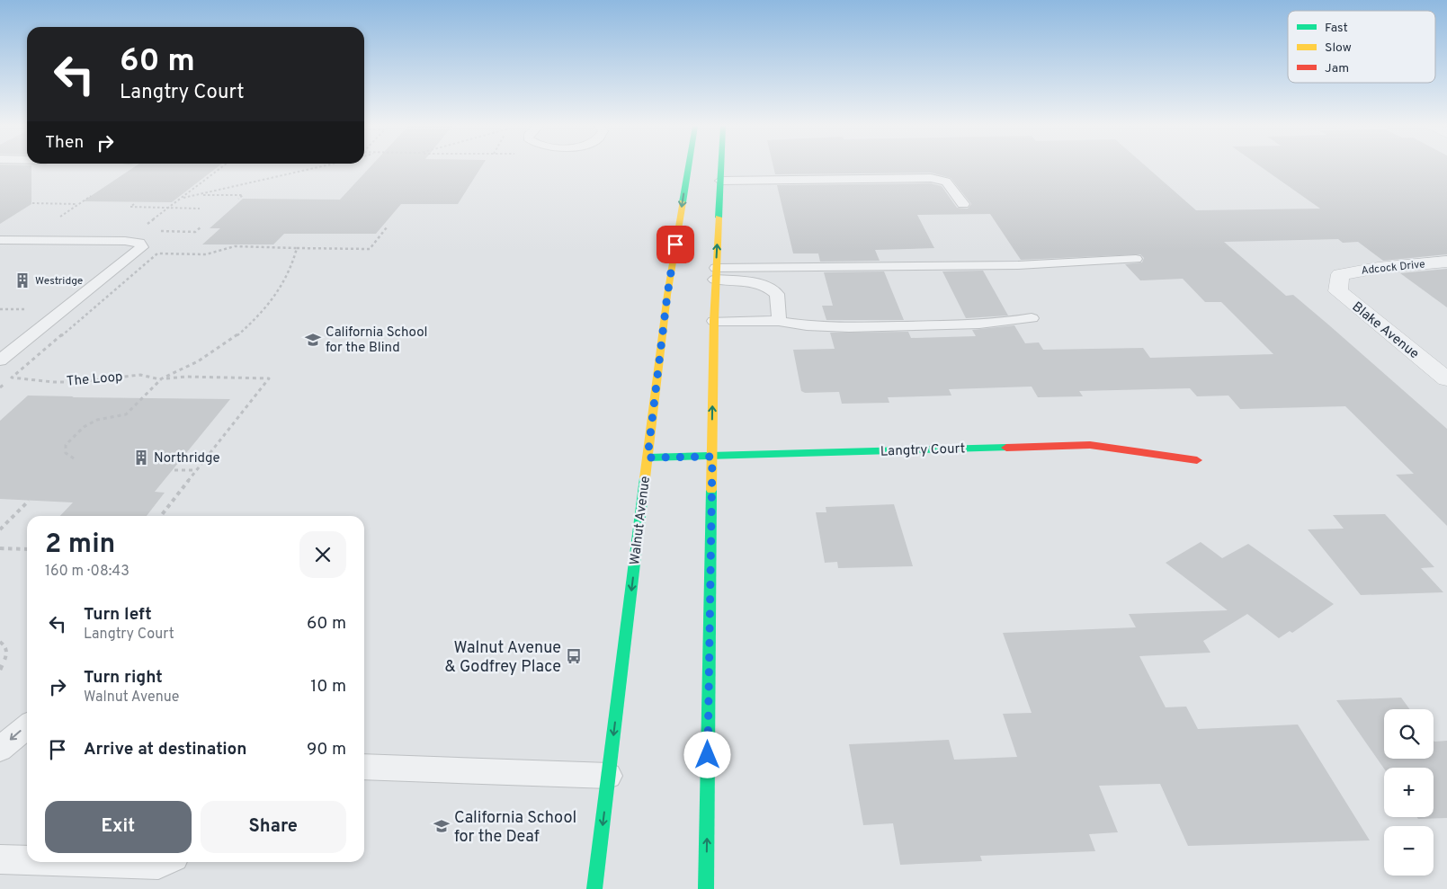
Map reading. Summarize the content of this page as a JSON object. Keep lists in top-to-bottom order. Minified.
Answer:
{"streets":{"main road":["Langtry Court","Walnut Avenue"],"street":["Adcock Drive","Blake Avenue"],"path":["The Loop"]},"crossings":[["Adcock Drive","Blake Avenue"],["Langtry Court","Walnut Avenue"]],"places":{"building":["Westridge","Northridge"],"school or university":["California School for the Blind","California School for the Deaf"],"bus stop":["Walnut Avenue & Godfrey Place"]},"legend":["Fast","Slow","Jam"],"page":{"turn":["60 m","Langtry Court"],"then":"Then","heading":["2 min","160 m · 08:43"],"list":[{"name":"Turn left","note":"Langtry Court","value":"60 m"},{"name":"Turn right","note":"Walnut Avenue","value":"10 m"},{"name":"Arrive at destination","value":"90 m"}],"map_buttons":["+","−"],"buttons":["Exit","Share"]}}
